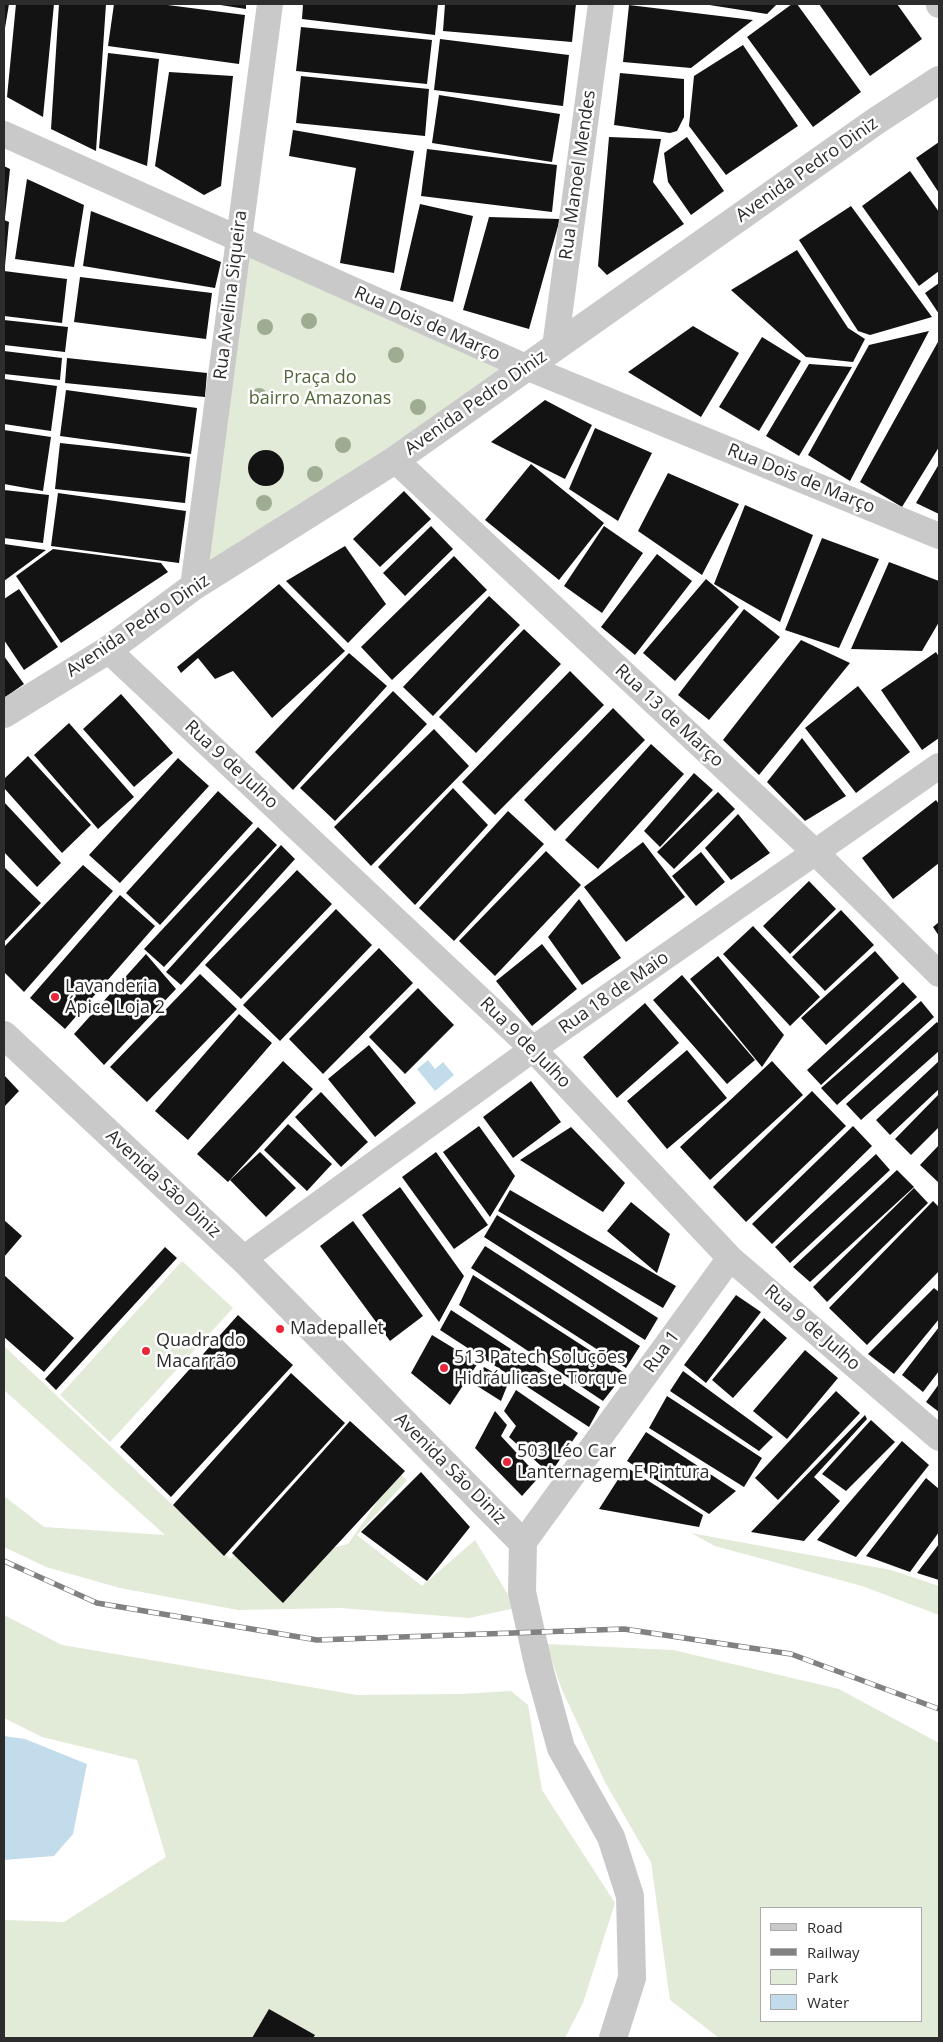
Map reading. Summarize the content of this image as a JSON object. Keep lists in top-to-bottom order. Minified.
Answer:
{"streets":{"street":["Avenida Pedro Diniz","Rua Manoel Mendes","Rua Avelina Siqueira","Rua Dois de Março","Rua 13 de Março","Rua 9 de Julho","Rua 18 de Maio","Avenida São Diniz","Rua 1"]},"crossings":[["Avenida Pedro Diniz","Rua Manoel Mendes"],["Avenida Pedro Diniz","Rua Avelina Siqueira"],["Avenida Pedro Diniz","Rua Dois de Março"],["Avenida Pedro Diniz","Rua 13 de Março"],["Avenida Pedro Diniz","Rua 9 de Julho"],["Rua Avelina Siqueira","Rua Dois de Março"],["Rua 13 de Março","Rua 18 de Maio"],["Rua 9 de Julho","Rua 18 de Maio"],["Rua 9 de Julho","Rua 1"],["Rua 18 de Maio","Avenida São Diniz"],["Avenida São Diniz","Rua 1"]],"parks":["Praça do bairro Amazonas"],"places":["Lavanderia Ápice Loja 2","Madepallet","Quadra do Macarrão","513 Patech Soluções Hidráulicas e Torque","503 Léo Car Lanternagem E Pintura"],"legend":["Road","Railway","Park","Water"]}
